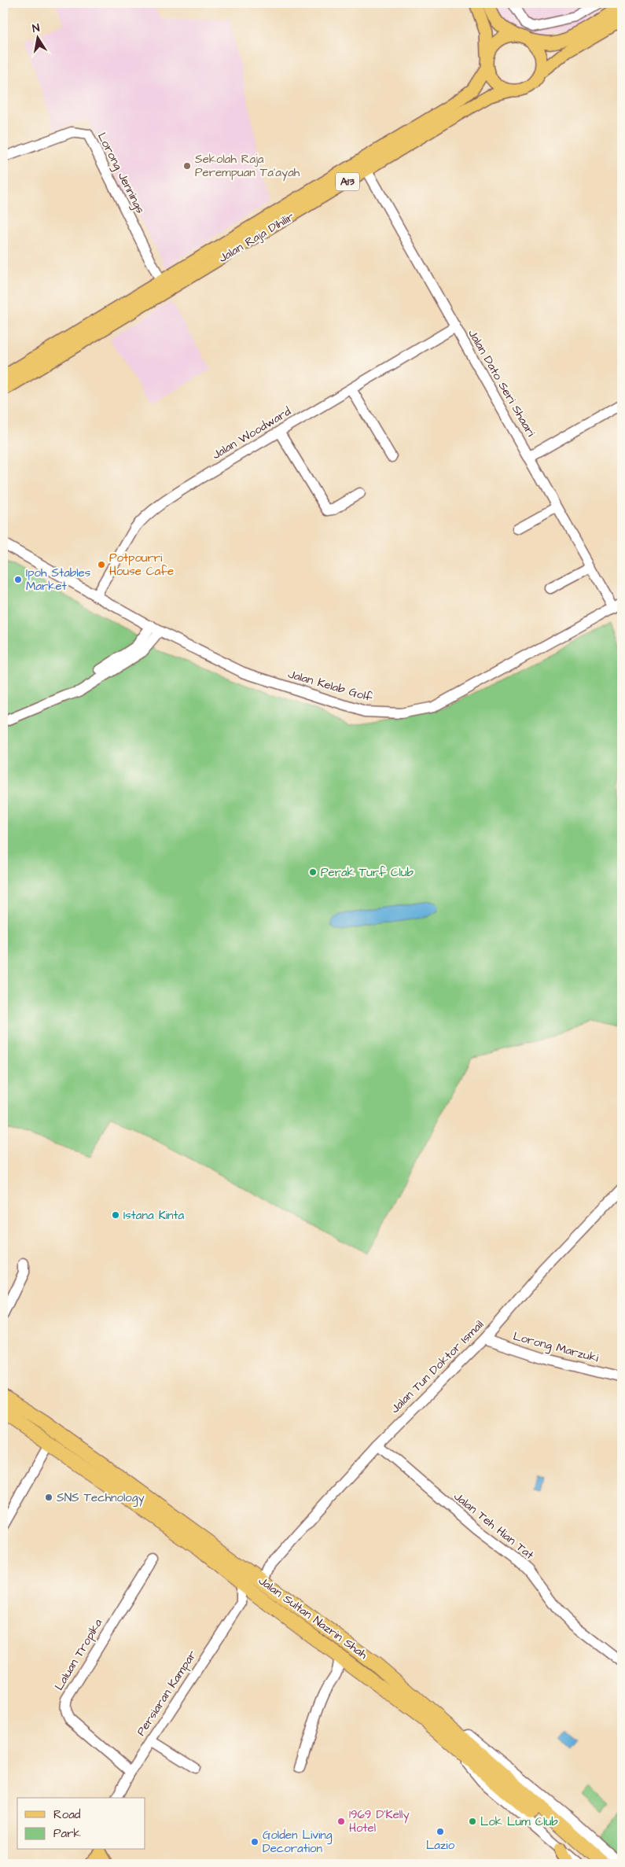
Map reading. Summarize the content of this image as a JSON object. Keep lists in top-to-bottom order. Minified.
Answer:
{"streets":{"highway":["Jalan Sultan Nazrin Shah"],"main road":["A13","Jalan Raja Dihilir"],"street":["Lorong Jennings","Jalan Dato Seri Shaari","Jalan Woodward","Jalan Kelab Golf","Lorong Marzuki","Jalan Tun Doktor Ismail","Jalan Teh Hian Tat","Laluan Tropika","Persiaran Kampar"]},"crossings":[["Lorong Jennings","Jalan Raja Dihilir"],["A13","Jalan Raja Dihilir"],["Jalan Raja Dihilir","Jalan Dato Seri Shaari"],["Jalan Dato Seri Shaari","Jalan Woodward"],["Jalan Dato Seri Shaari","Jalan Kelab Golf"],["Jalan Woodward","Jalan Kelab Golf"],["Lorong Marzuki","Jalan Tun Doktor Ismail"],["Jalan Tun Doktor Ismail","Jalan Teh Hian Tat"],["Jalan Tun Doktor Ismail","Jalan Sultan Nazrin Shah"],["Laluan Tropika","Persiaran Kampar"]],"places":["Sekolah Raja Perempuan Ta'ayah","Potpourri House Cafe","Ipoh Stables Market","Perak Turf Club","Istana Kinta","SNS Technology","1969 D'Kelly Hotel","Lok Lum Club","Lazio","Golden Living Decoration"],"legend":["Road","Park"],"north":"top"}
